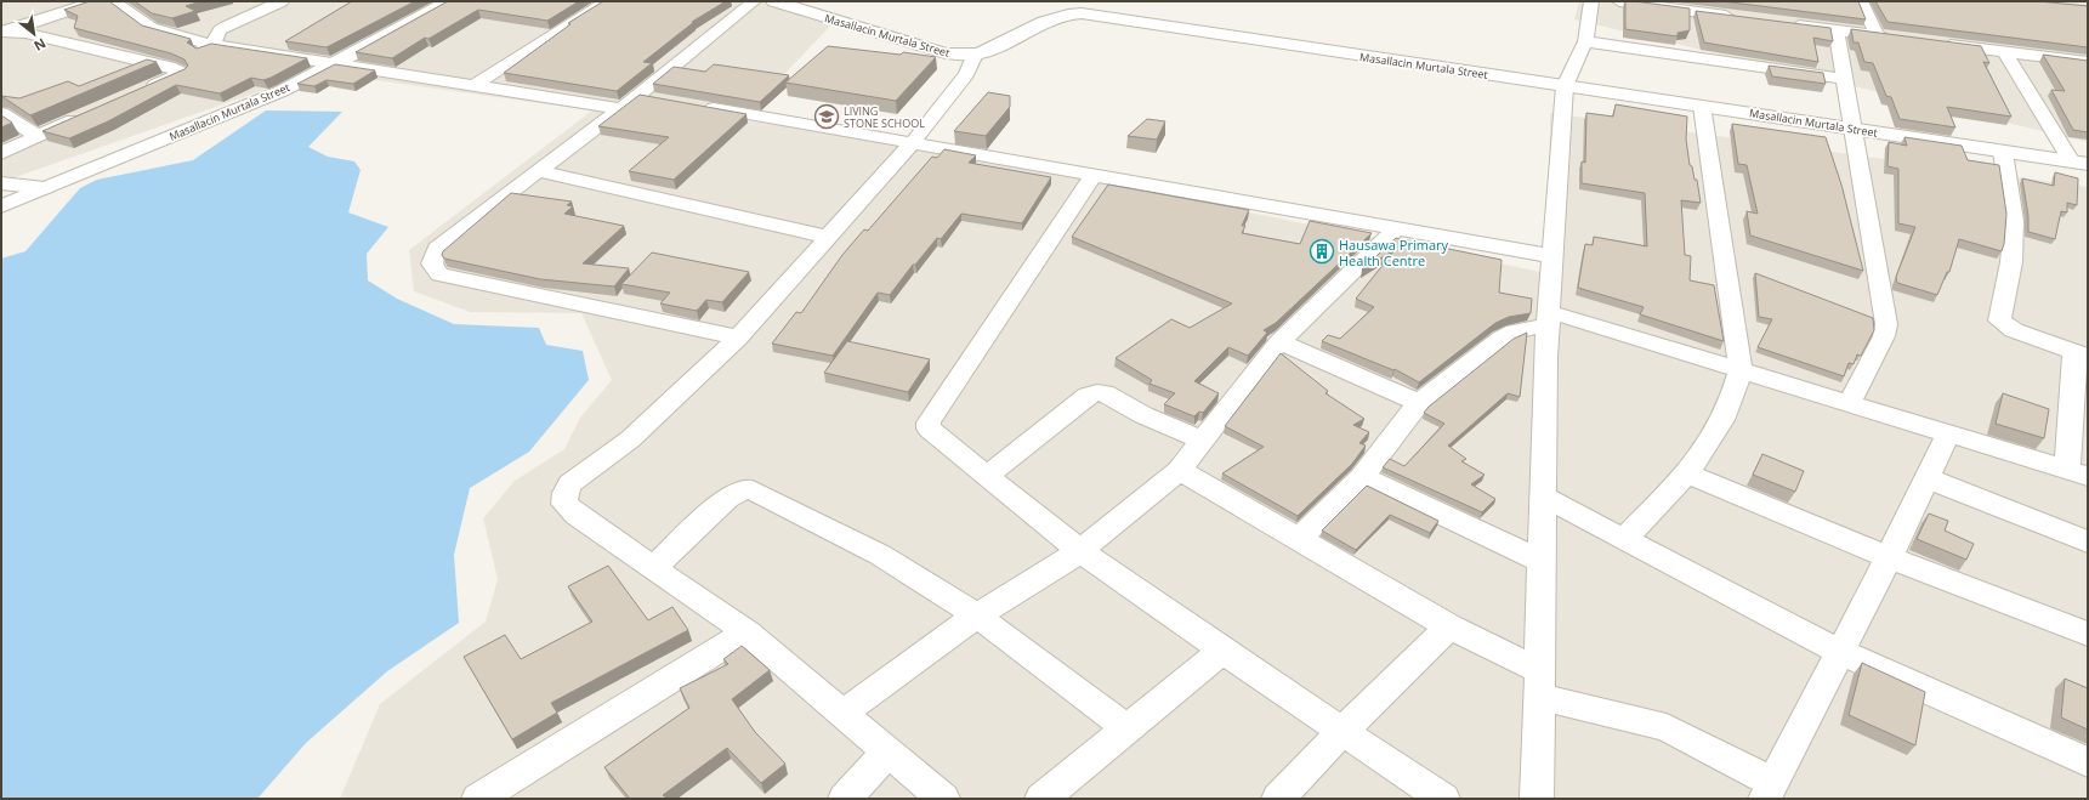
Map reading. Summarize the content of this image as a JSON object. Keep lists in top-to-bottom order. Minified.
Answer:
{"streets":{"street":["Masallacin Murtala Street"]},"places":{"school or university":["LIVING STONE SCHOOL"],"building":["Hausawa Primary Health Centre"]},"north":"bottom right"}
